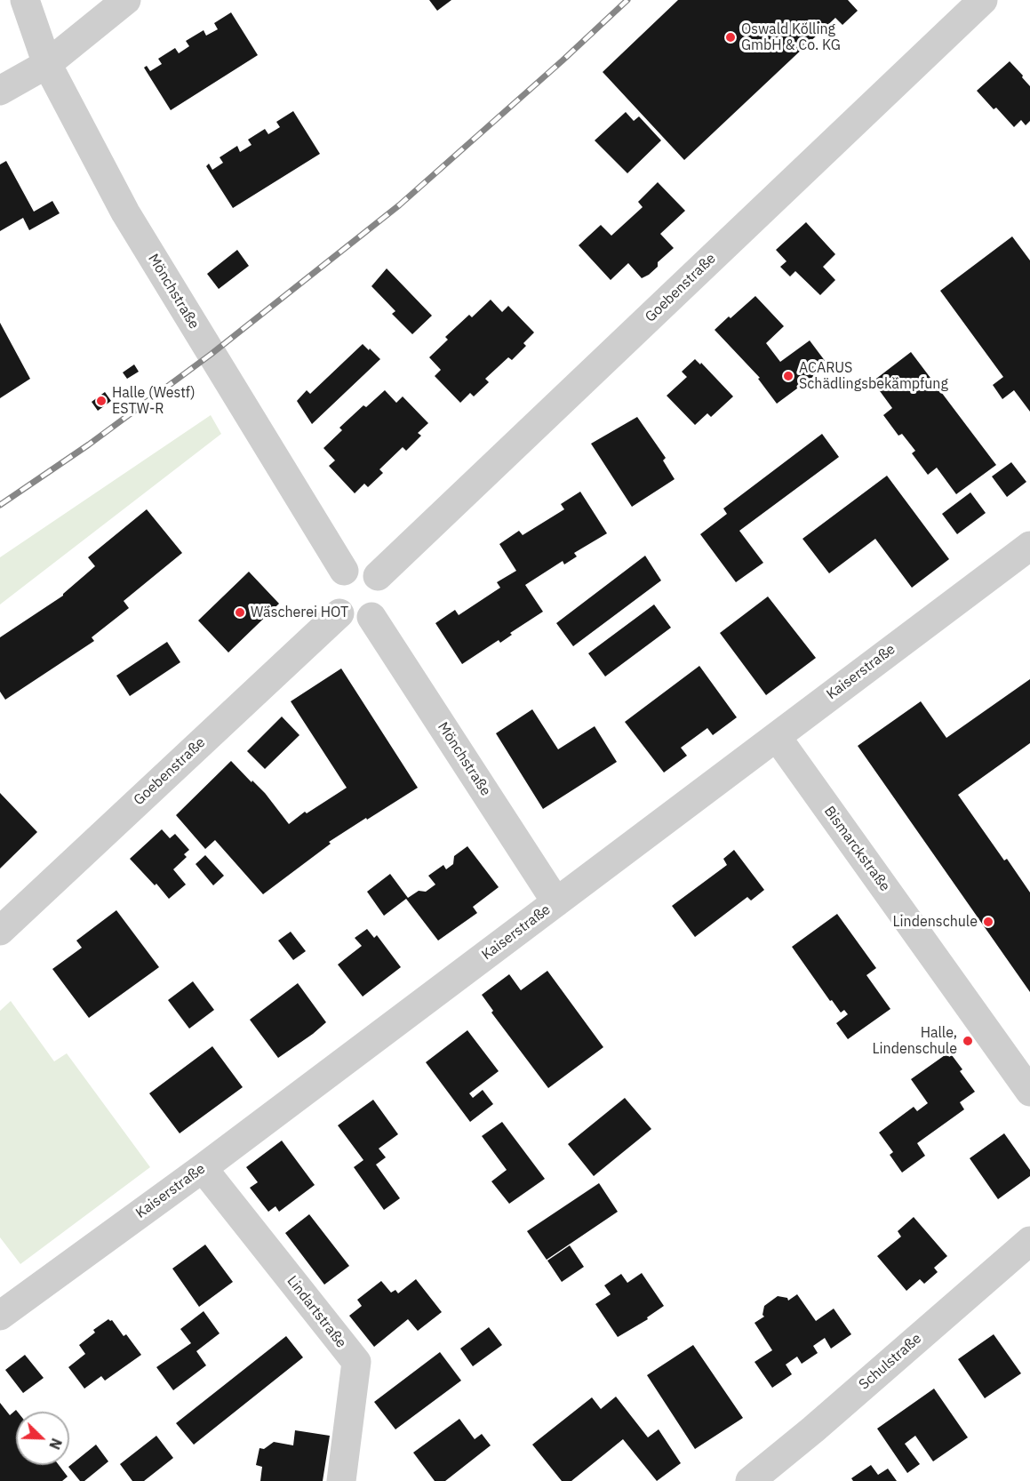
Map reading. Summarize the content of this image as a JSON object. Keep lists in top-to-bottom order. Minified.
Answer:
{"streets":{"street":["Goebenstraße","Mönchstraße","Kaiserstraße","Bismarckstraße","Lindartstraße","Schulstraße"]},"crossings":[["Goebenstraße","Mönchstraße"],["Mönchstraße","Kaiserstraße"],["Kaiserstraße","Bismarckstraße"],["Kaiserstraße","Lindartstraße"]],"places":["Oswald Kölling GmbH & Co. KG","ACARUS Schädlingsbekämpfung","Halle (Westf) ESTW-R","Wäscherei HOT","Lindenschule","Halle, Lindenschule"],"north":"bottom right"}
